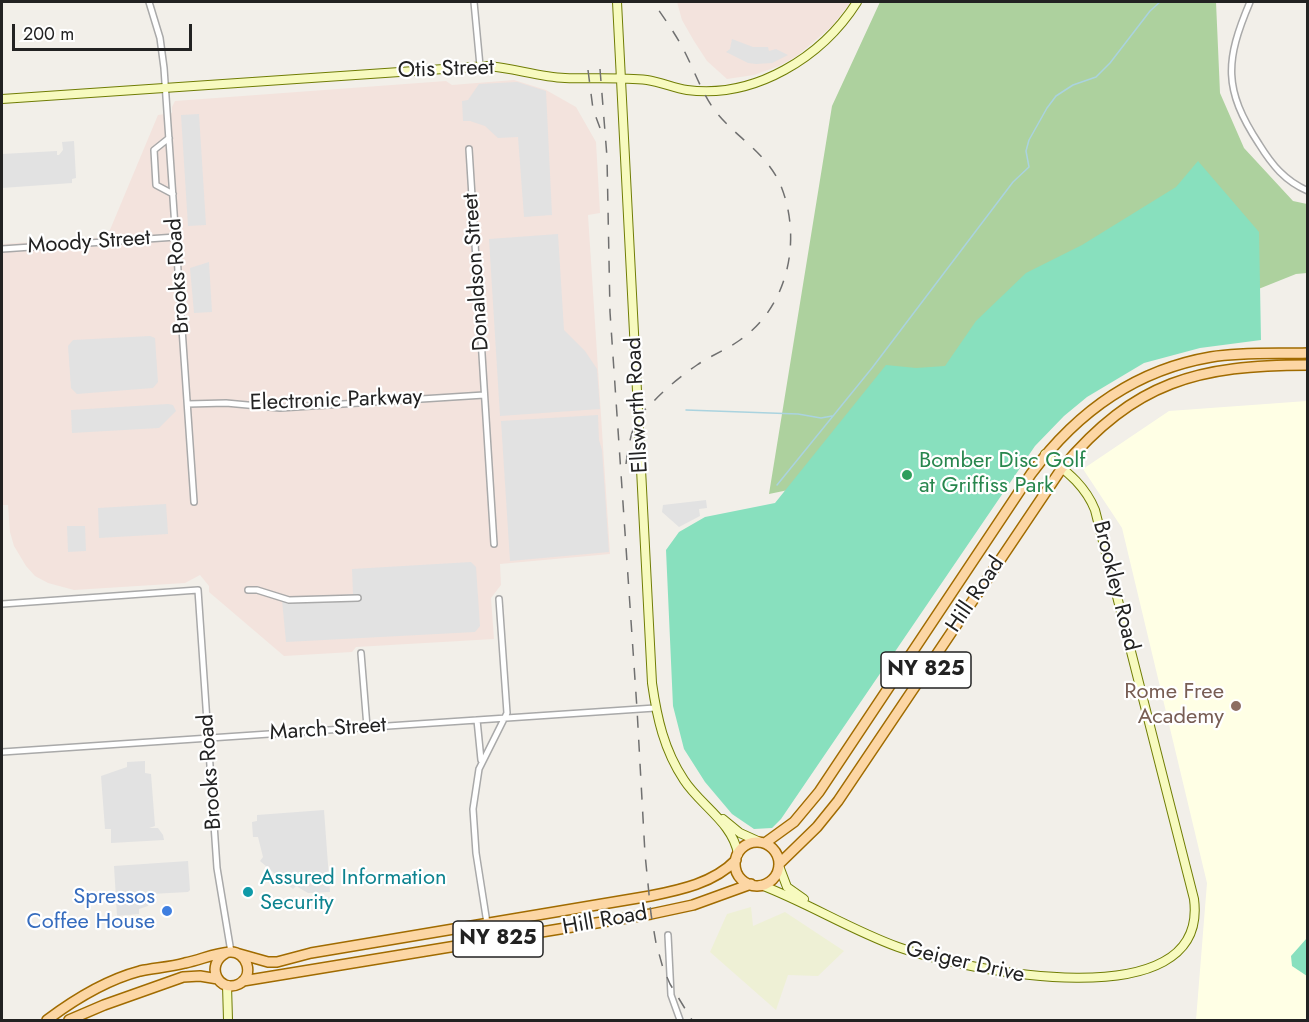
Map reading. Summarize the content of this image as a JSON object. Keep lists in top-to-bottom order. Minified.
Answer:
{"streets":{"main road":["Hill Road","NY 825"],"street":["Otis Street","Moody Street","Donaldson Street","Brooks Road","Electronic Parkway","Ellsworth Road","Brookley Road","March Street","Geiger Drive"]},"crossings":[["Otis Street","Brooks Road"],["Otis Street","Ellsworth Road"],["Moody Street","Brooks Road"],["Donaldson Street","Electronic Parkway"],["Brooks Road","Electronic Parkway"],["Brooks Road","Hill Road"],["Brooks Road","NY 825"],["Brooks Road","March Street"],["Ellsworth Road","Hill Road"],["Ellsworth Road","NY 825"],["Ellsworth Road","March Street"],["Ellsworth Road","Geiger Drive"],["Brookley Road","Hill Road"],["Brookley Road","NY 825"],["Brookley Road","Geiger Drive"],["Hill Road","NY 825"],["Hill Road","Geiger Drive"],["NY 825","Geiger Drive"]],"places":["Bomber Disc Golf at Griffiss Park","Rome Free Academy","Assured Information Security","Spressos Coffee House"],"scale_bar":"200 m"}
